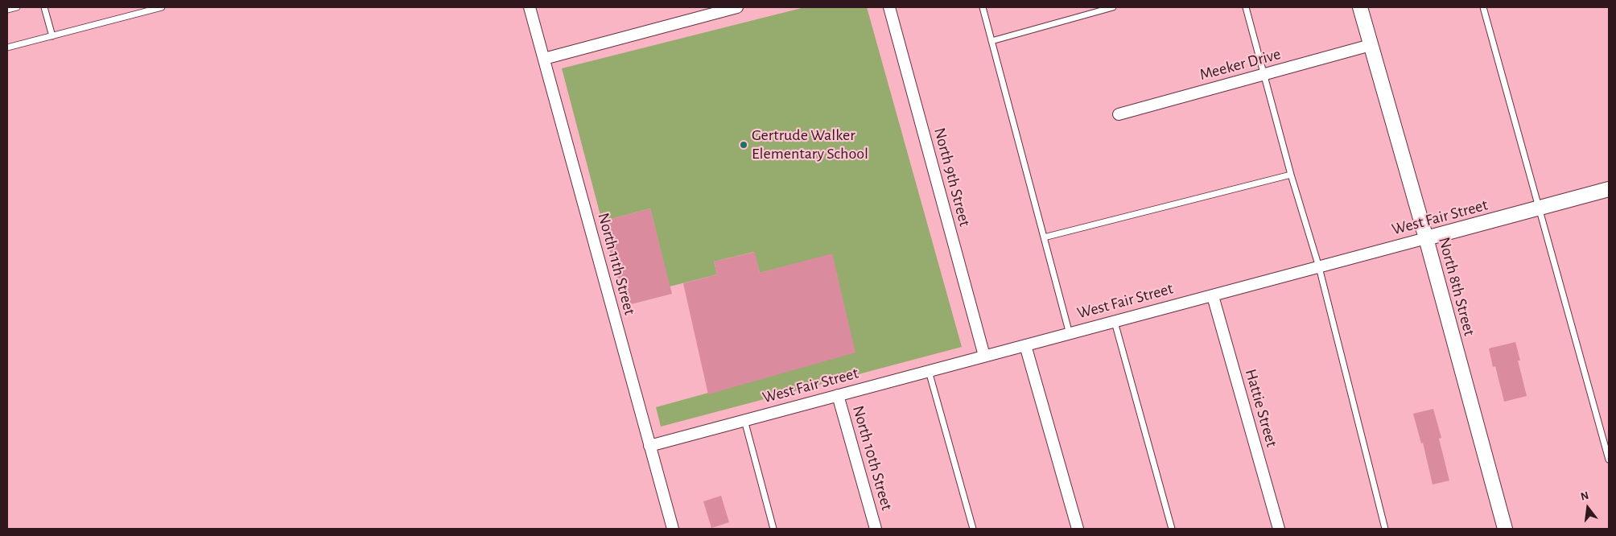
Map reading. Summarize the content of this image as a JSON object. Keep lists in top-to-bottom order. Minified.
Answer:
{"streets":{"street":["Meeker Drive","North 9th Street","West Fair Street","North 11th Street","North 8th Street","Hattie Street","North 10th Street"]},"crossings":[["Meeker Drive","North 8th Street"],["North 9th Street","West Fair Street"],["West Fair Street","North 11th Street"],["West Fair Street","North 8th Street"],["West Fair Street","Hattie Street"],["West Fair Street","North 10th Street"]],"places":["Gertrude Walker Elementary School"],"north":"top"}
